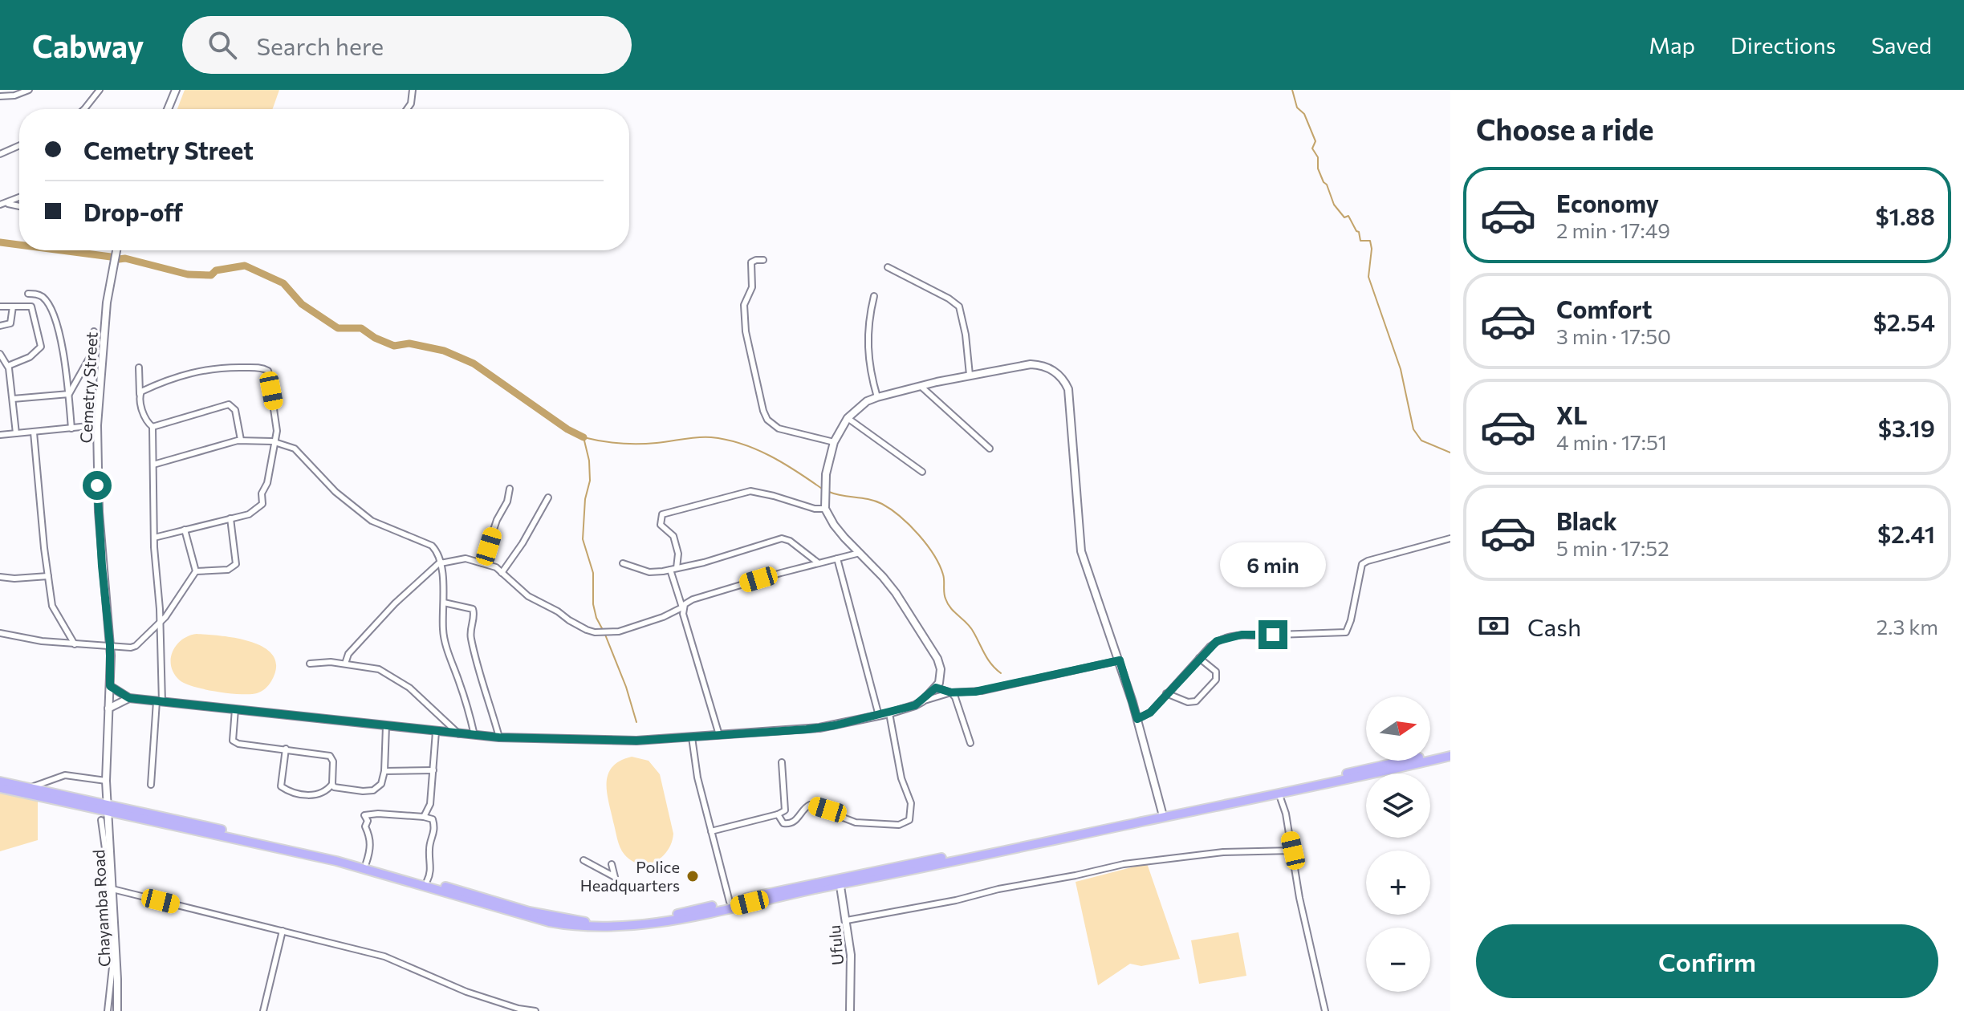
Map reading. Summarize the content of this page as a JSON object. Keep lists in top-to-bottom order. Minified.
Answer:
{"streets":{"street":["Cemetry Street","Chayamba Road","Ufulu"]},"crossings":[["Cemetry Street","Chayamba Road"]],"places":["Police Headquarters"],"north":"right","page":{"header":"Cabway","search":"Search here","nav":["Map","Directions","Saved"],"heading":"Choose a ride","banner":["Cemetry Street","Drop-off"],"list":[{"name":"Economy","note":"2 min · 17:49","value":"$1.88"},{"name":"Comfort","note":"3 min · 17:50","value":"$2.54"},{"name":"XL","note":"4 min · 17:51","value":"$3.19"},{"name":"Black","note":"5 min · 17:52","value":"$2.41"}],"bubble":"6 min","pay":["Cash","2.3 km"],"map_buttons":["+","−"],"buttons":"Confirm"}}
